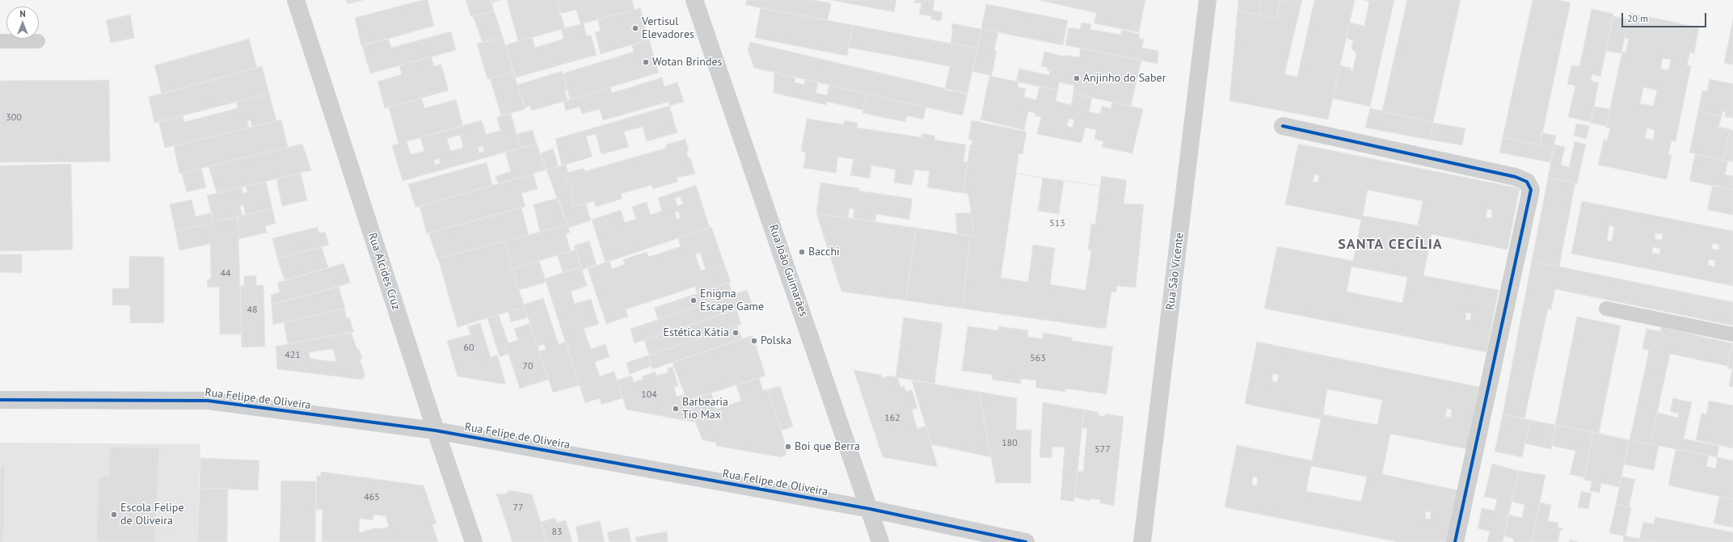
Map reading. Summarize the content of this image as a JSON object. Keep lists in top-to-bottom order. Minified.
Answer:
{"streets":{"street":["Rua João Guimarães","Rua Alcides Cruz","Rua São Vicente","Rua Felipe de Oliveira"]},"crossings":[["Rua João Guimarães","Rua Felipe de Oliveira"],["Rua Alcides Cruz","Rua Felipe de Oliveira"]],"districts":["SANTA CECÍLIA"],"places":["Vertisul Elevadores","Wotan Brindes","Anjinho do Saber","Bacchi","Enigma Escape Game","Estética Kátia","Polska","Barbearia Tio Max","Boi que Berra","Escola Felipe de Oliveira"],"house_numbers":["300","513","44","48","60","421","563","70","104","162","180","577","465","77","83"],"scale_bar":"20 m","north":"top"}
